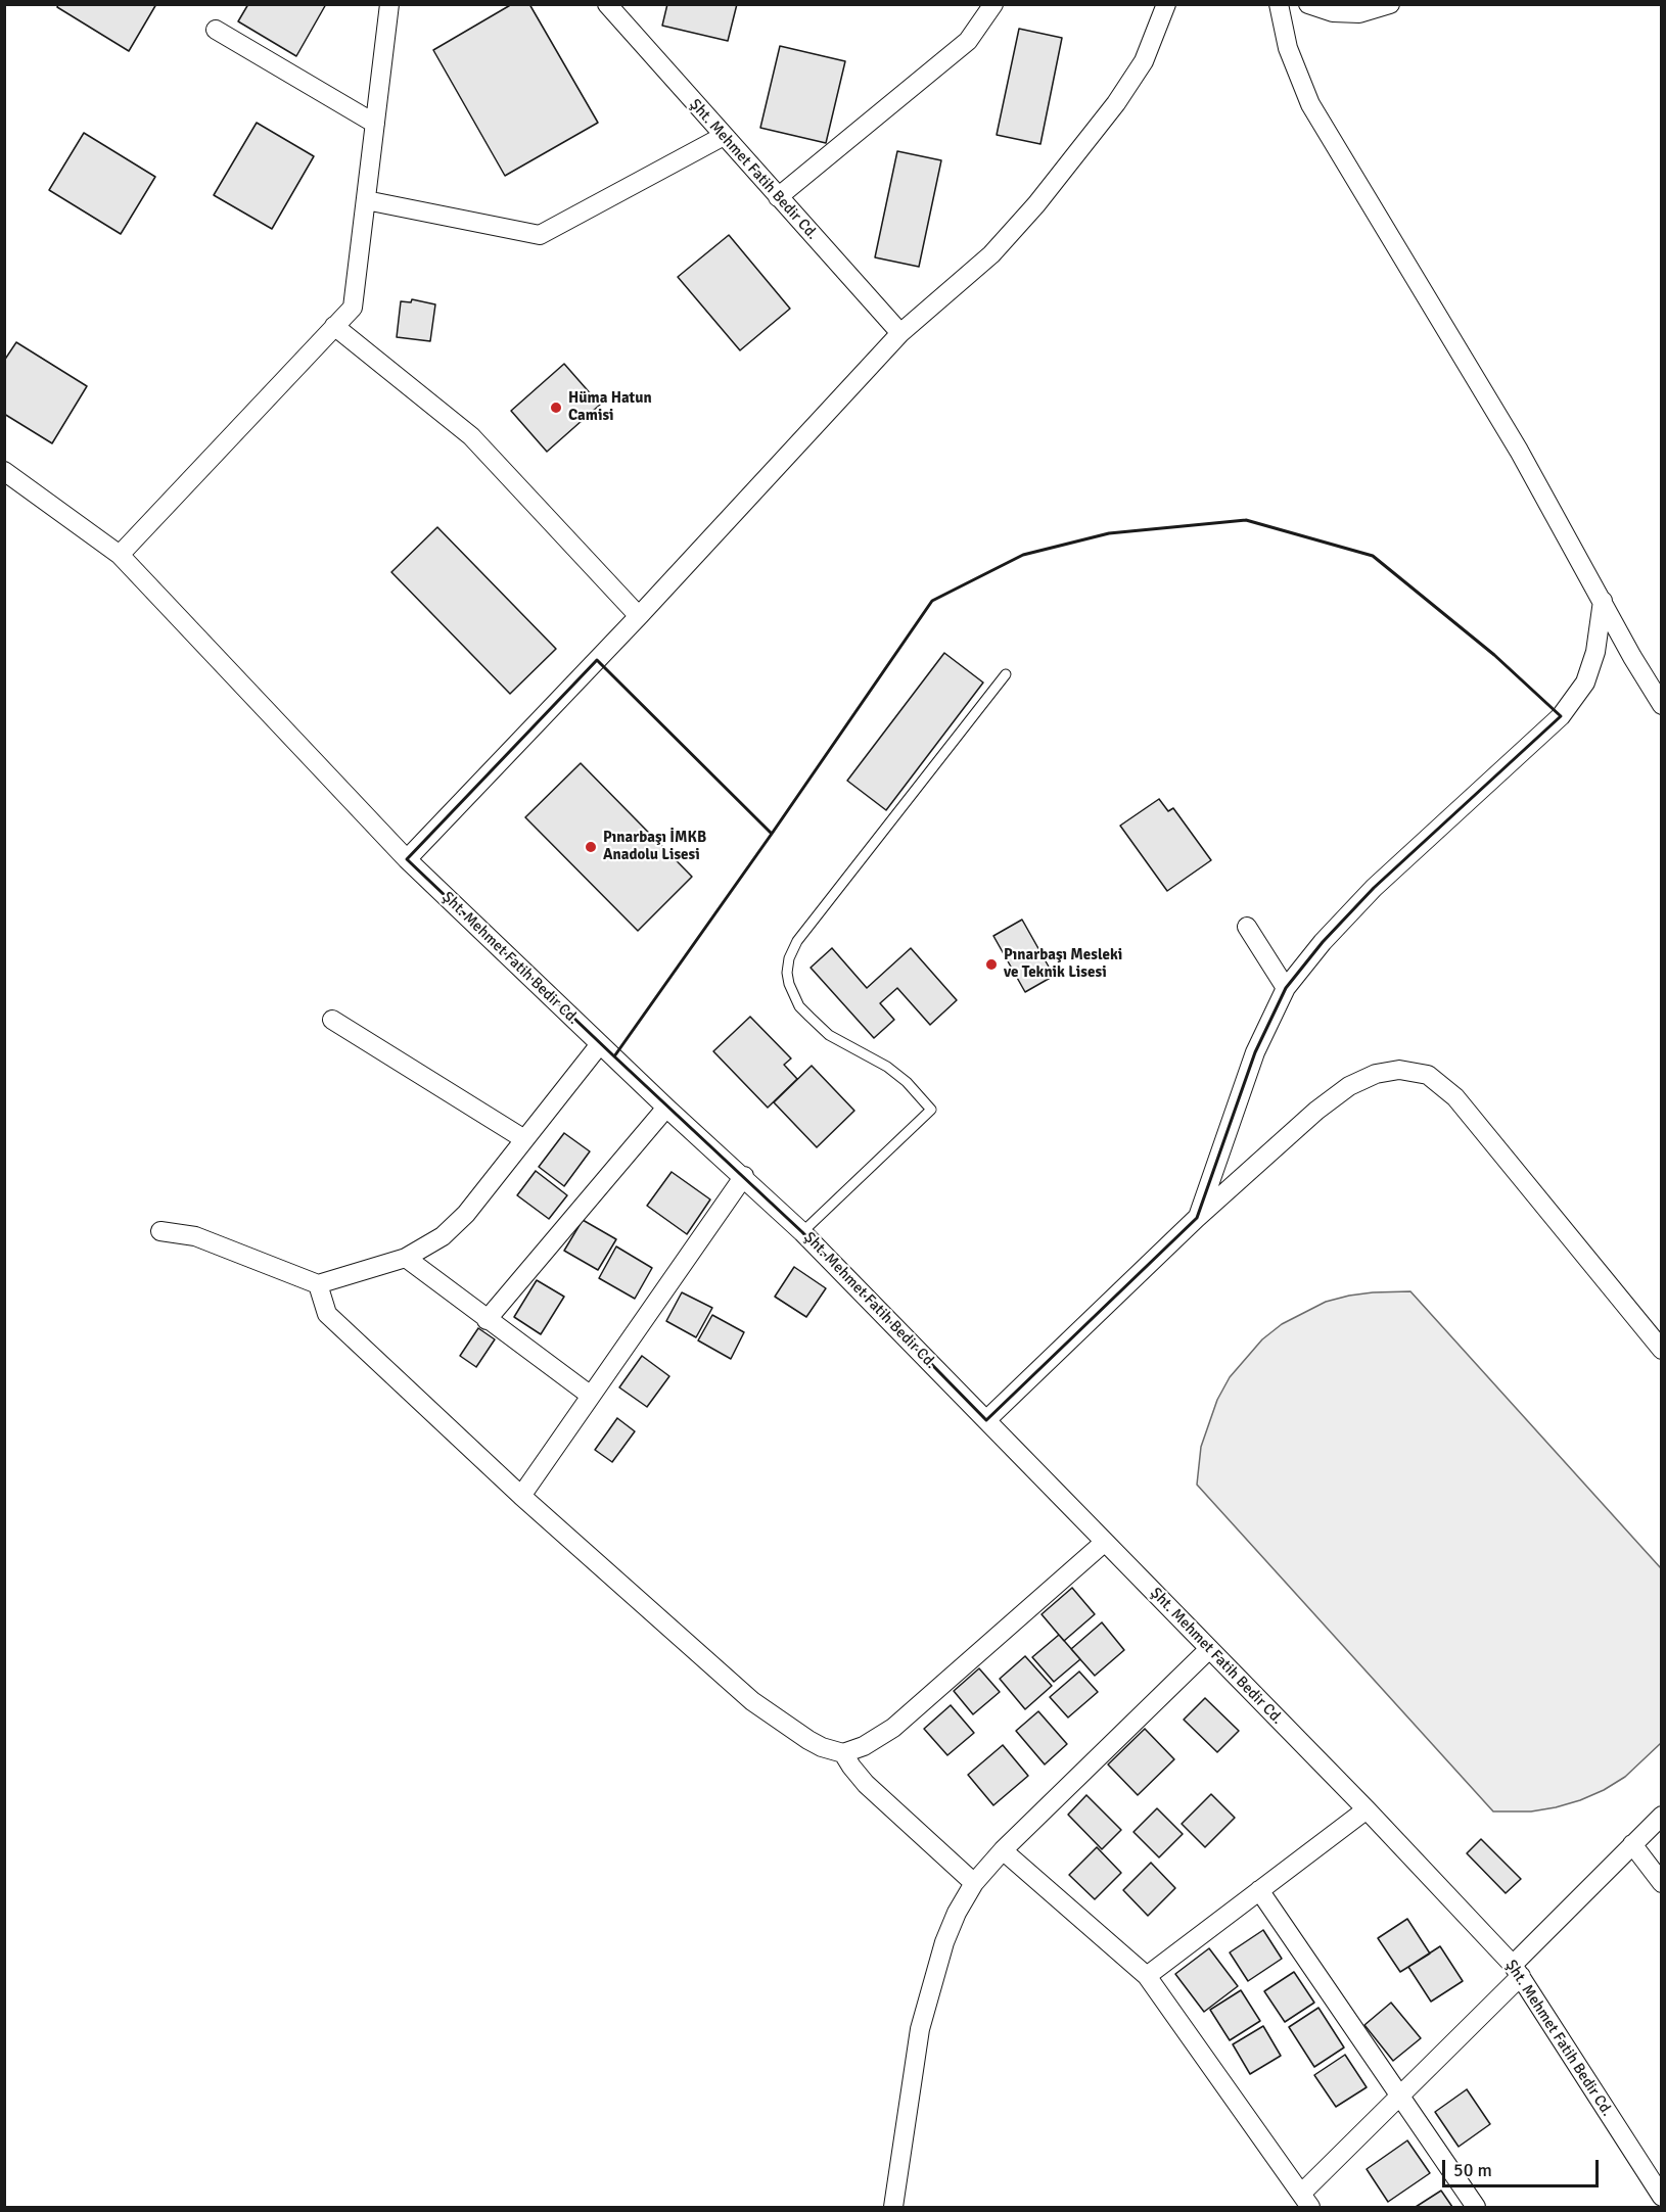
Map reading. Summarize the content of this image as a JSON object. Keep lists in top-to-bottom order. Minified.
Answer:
{"streets":{"street":["Şht. Mehmet Fatih Bedir Cd."]},"places":["Hüma Hatun Camisi","Pınarbaşı İMKB Anadolu Lisesi","Pınarbaşı Mesleki ve Teknik Lisesi"],"scale_bar":"50 m"}
